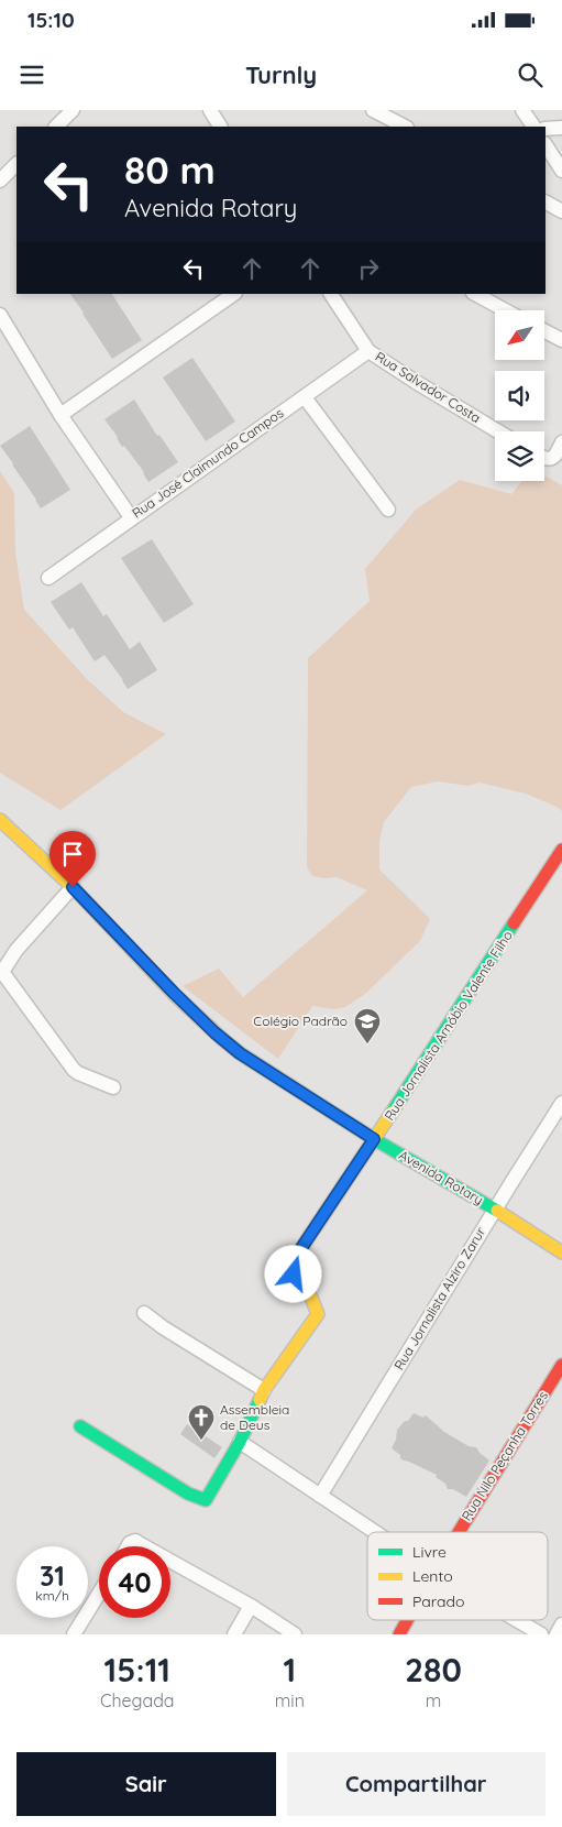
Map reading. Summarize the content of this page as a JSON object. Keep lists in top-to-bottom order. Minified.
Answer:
{"streets":{"street":["Rua Salvador Costa","Rua José Claimundo Campos","Rua Jornalista Arnóbio Valente Filho","Avenida Rotary","Rua Jornalista Alziro Zarur","Rua Nilo Peçanha Torres"]},"crossings":[["Rua Salvador Costa","Rua José Claimundo Campos"],["Rua Jornalista Arnóbio Valente Filho","Avenida Rotary"],["Avenida Rotary","Rua Jornalista Alziro Zarur"]],"places":{"school or university":["Colégio Padrão"],"church":["Assembleia de Deus"]},"legend":["Livre","Lento","Parado"],"north":"bottom left","page":{"status":"15:10","header":"Turnly","turn":["80 m","Avenida Rotary"],"speed":"31 km/h","limit":"40","eta":["15:11","Chegada","1","min","280","m"],"buttons":["Sair","Compartilhar"]}}
